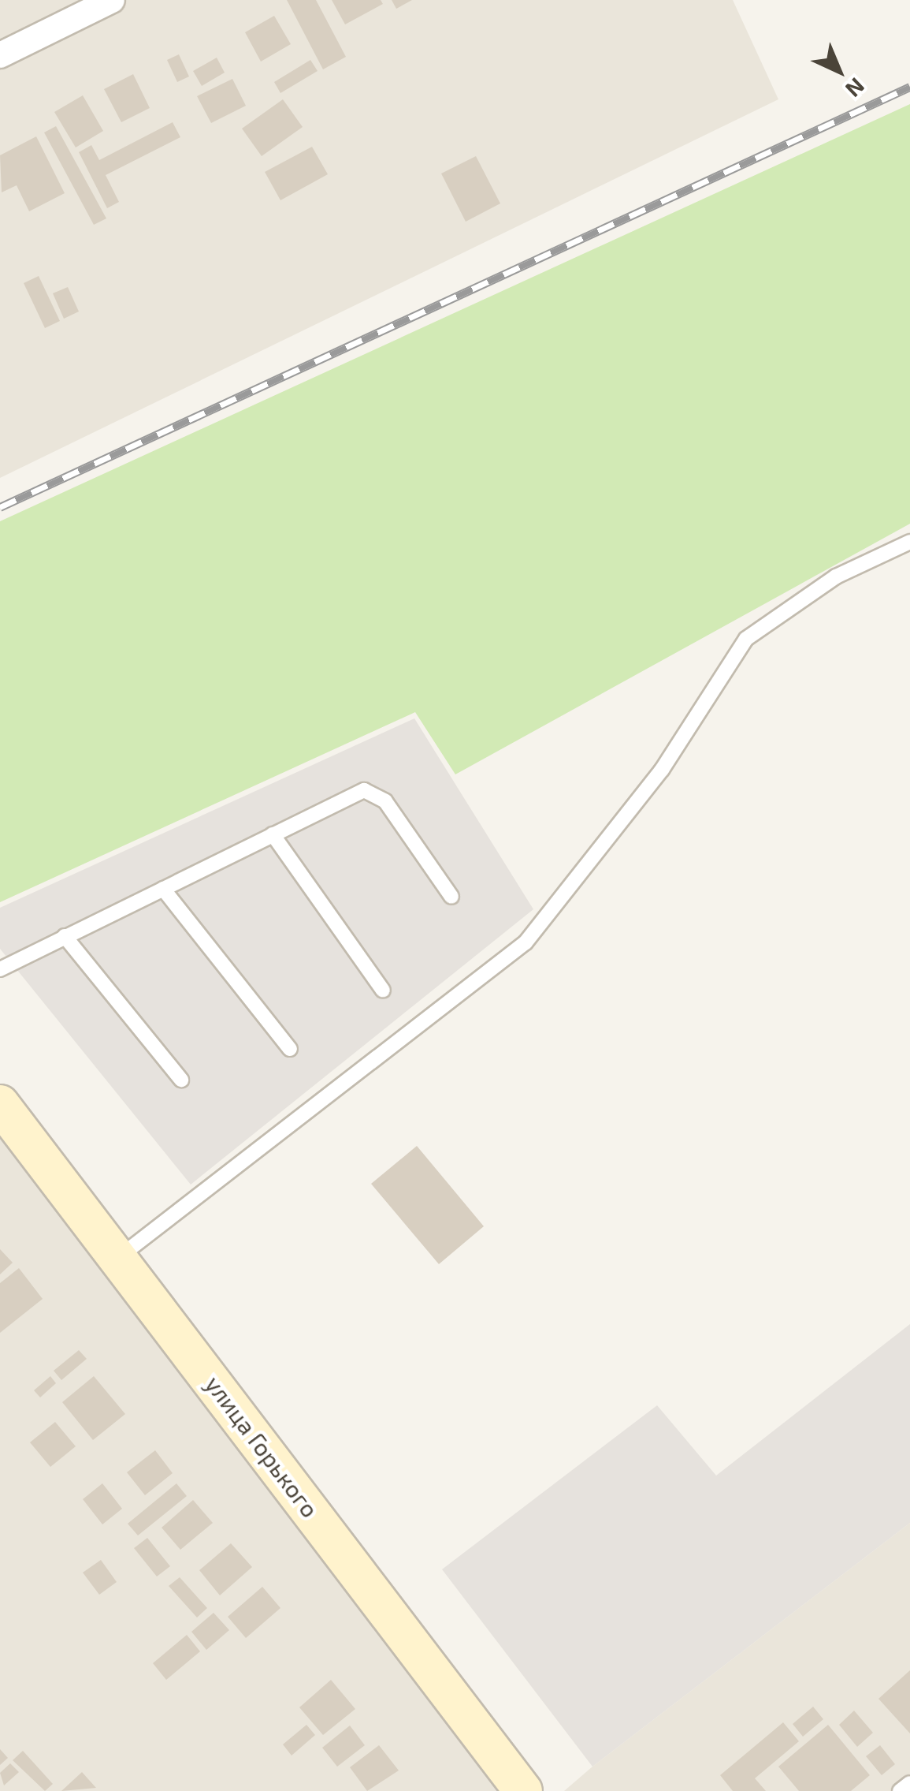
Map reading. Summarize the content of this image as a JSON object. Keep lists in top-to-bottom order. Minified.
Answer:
{"streets":{"street":["улица Горького"]},"north":"bottom right"}
